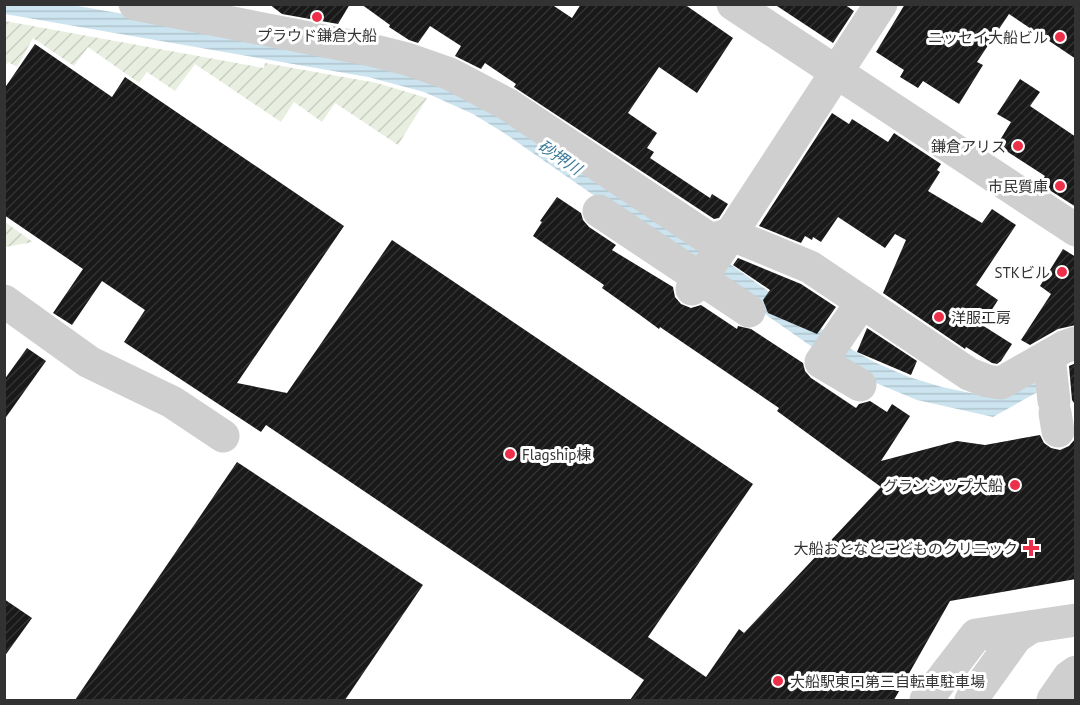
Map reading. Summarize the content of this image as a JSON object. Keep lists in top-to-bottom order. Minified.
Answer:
{"water":["砂押川"],"places":{"other":["プラウド鎌倉大船","ニッセイ大船ビル","鎌倉アリス","市民質庫","STKビル","洋服工房","Flagship棟","グランシップ大船","大船駅東口第三自転車駐車場"],"health":["大船おとなとこどものクリニック"]}}
